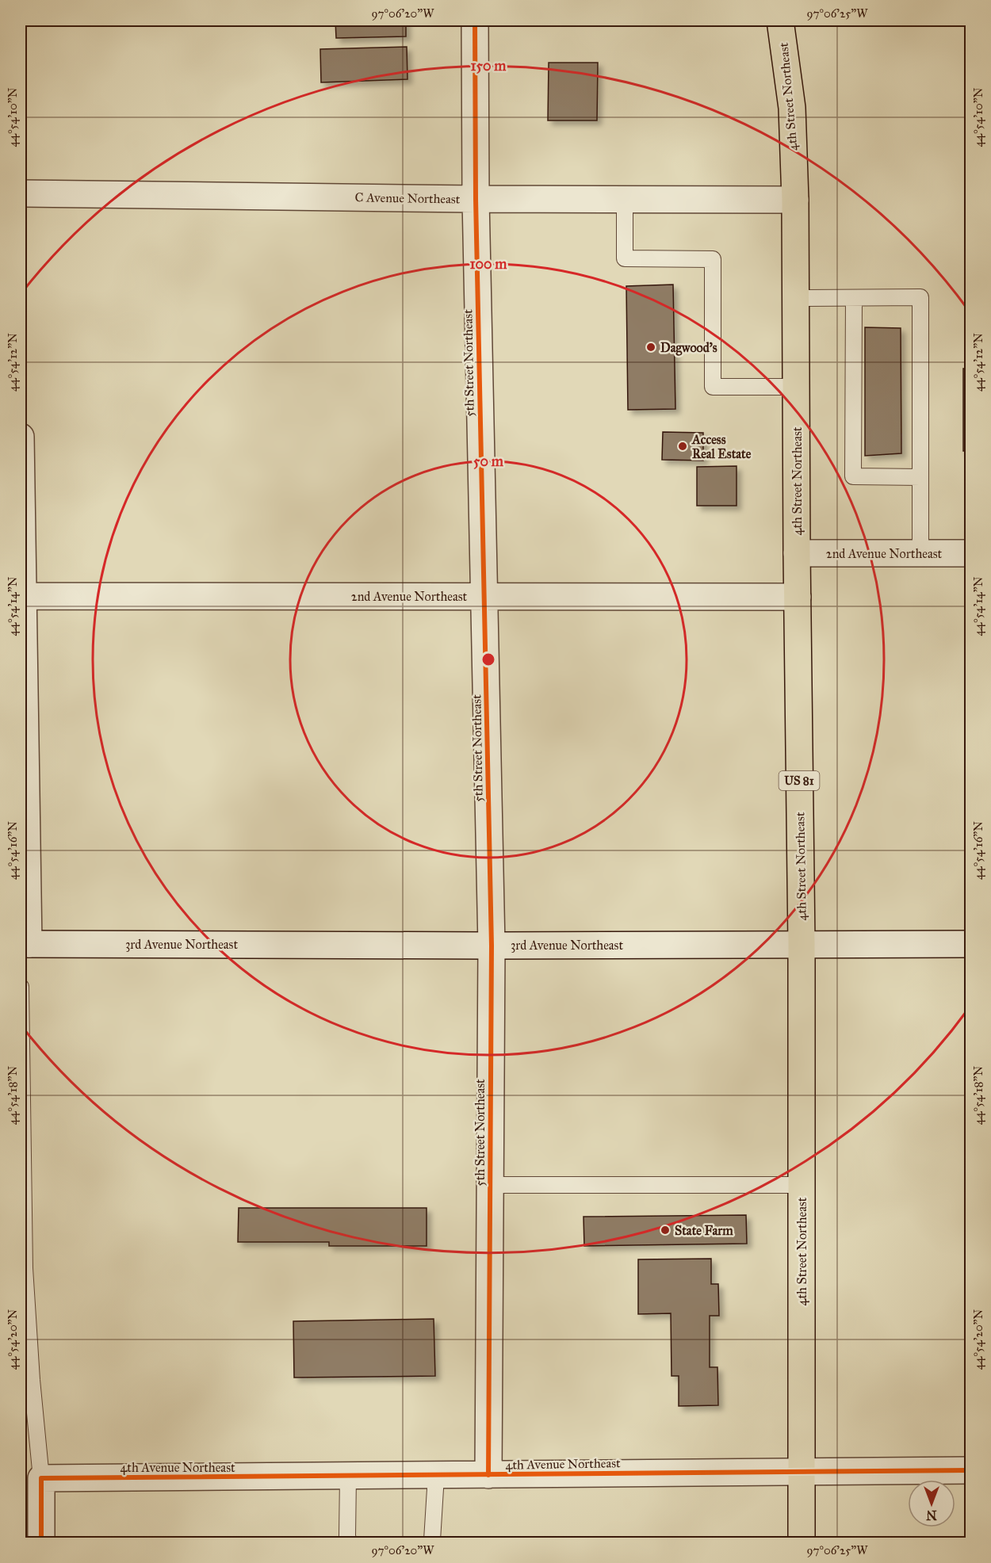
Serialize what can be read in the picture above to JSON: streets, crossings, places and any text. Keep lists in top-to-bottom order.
{
  "streets": {
    "main road": ["4th Street Northeast", "US 81"],
    "street": [
      "C Avenue Northeast",
      "5th Street Northeast",
      "2nd Avenue Northeast",
      "3rd Avenue Northeast",
      "4th Avenue Northeast"
    ]
  },
  "crossings": [
    ["4th Street Northeast", "C Avenue Northeast"],
    ["4th Street Northeast", "2nd Avenue Northeast"],
    ["4th Street Northeast", "3rd Avenue Northeast"],
    ["4th Street Northeast", "4th Avenue Northeast"],
    ["C Avenue Northeast", "5th Street Northeast"],
    ["5th Street Northeast", "2nd Avenue Northeast"],
    ["5th Street Northeast", "3rd Avenue Northeast"],
    ["5th Street Northeast", "4th Avenue Northeast"]
  ],
  "places": ["Dagwood's", "Access Real Estate", "State Farm"],
  "north": "bottom",
  "coordinates": [
    "97°06'20\"W",
    "97°06'25\"W",
    "44°54'10\"N",
    "44°54'12\"N",
    "44°54'14\"N",
    "44°54'16\"N",
    "44°54'18\"N",
    "44°54'20\"N"
  ],
  "rings": ["150 m", "100 m", "50 m"]
}
